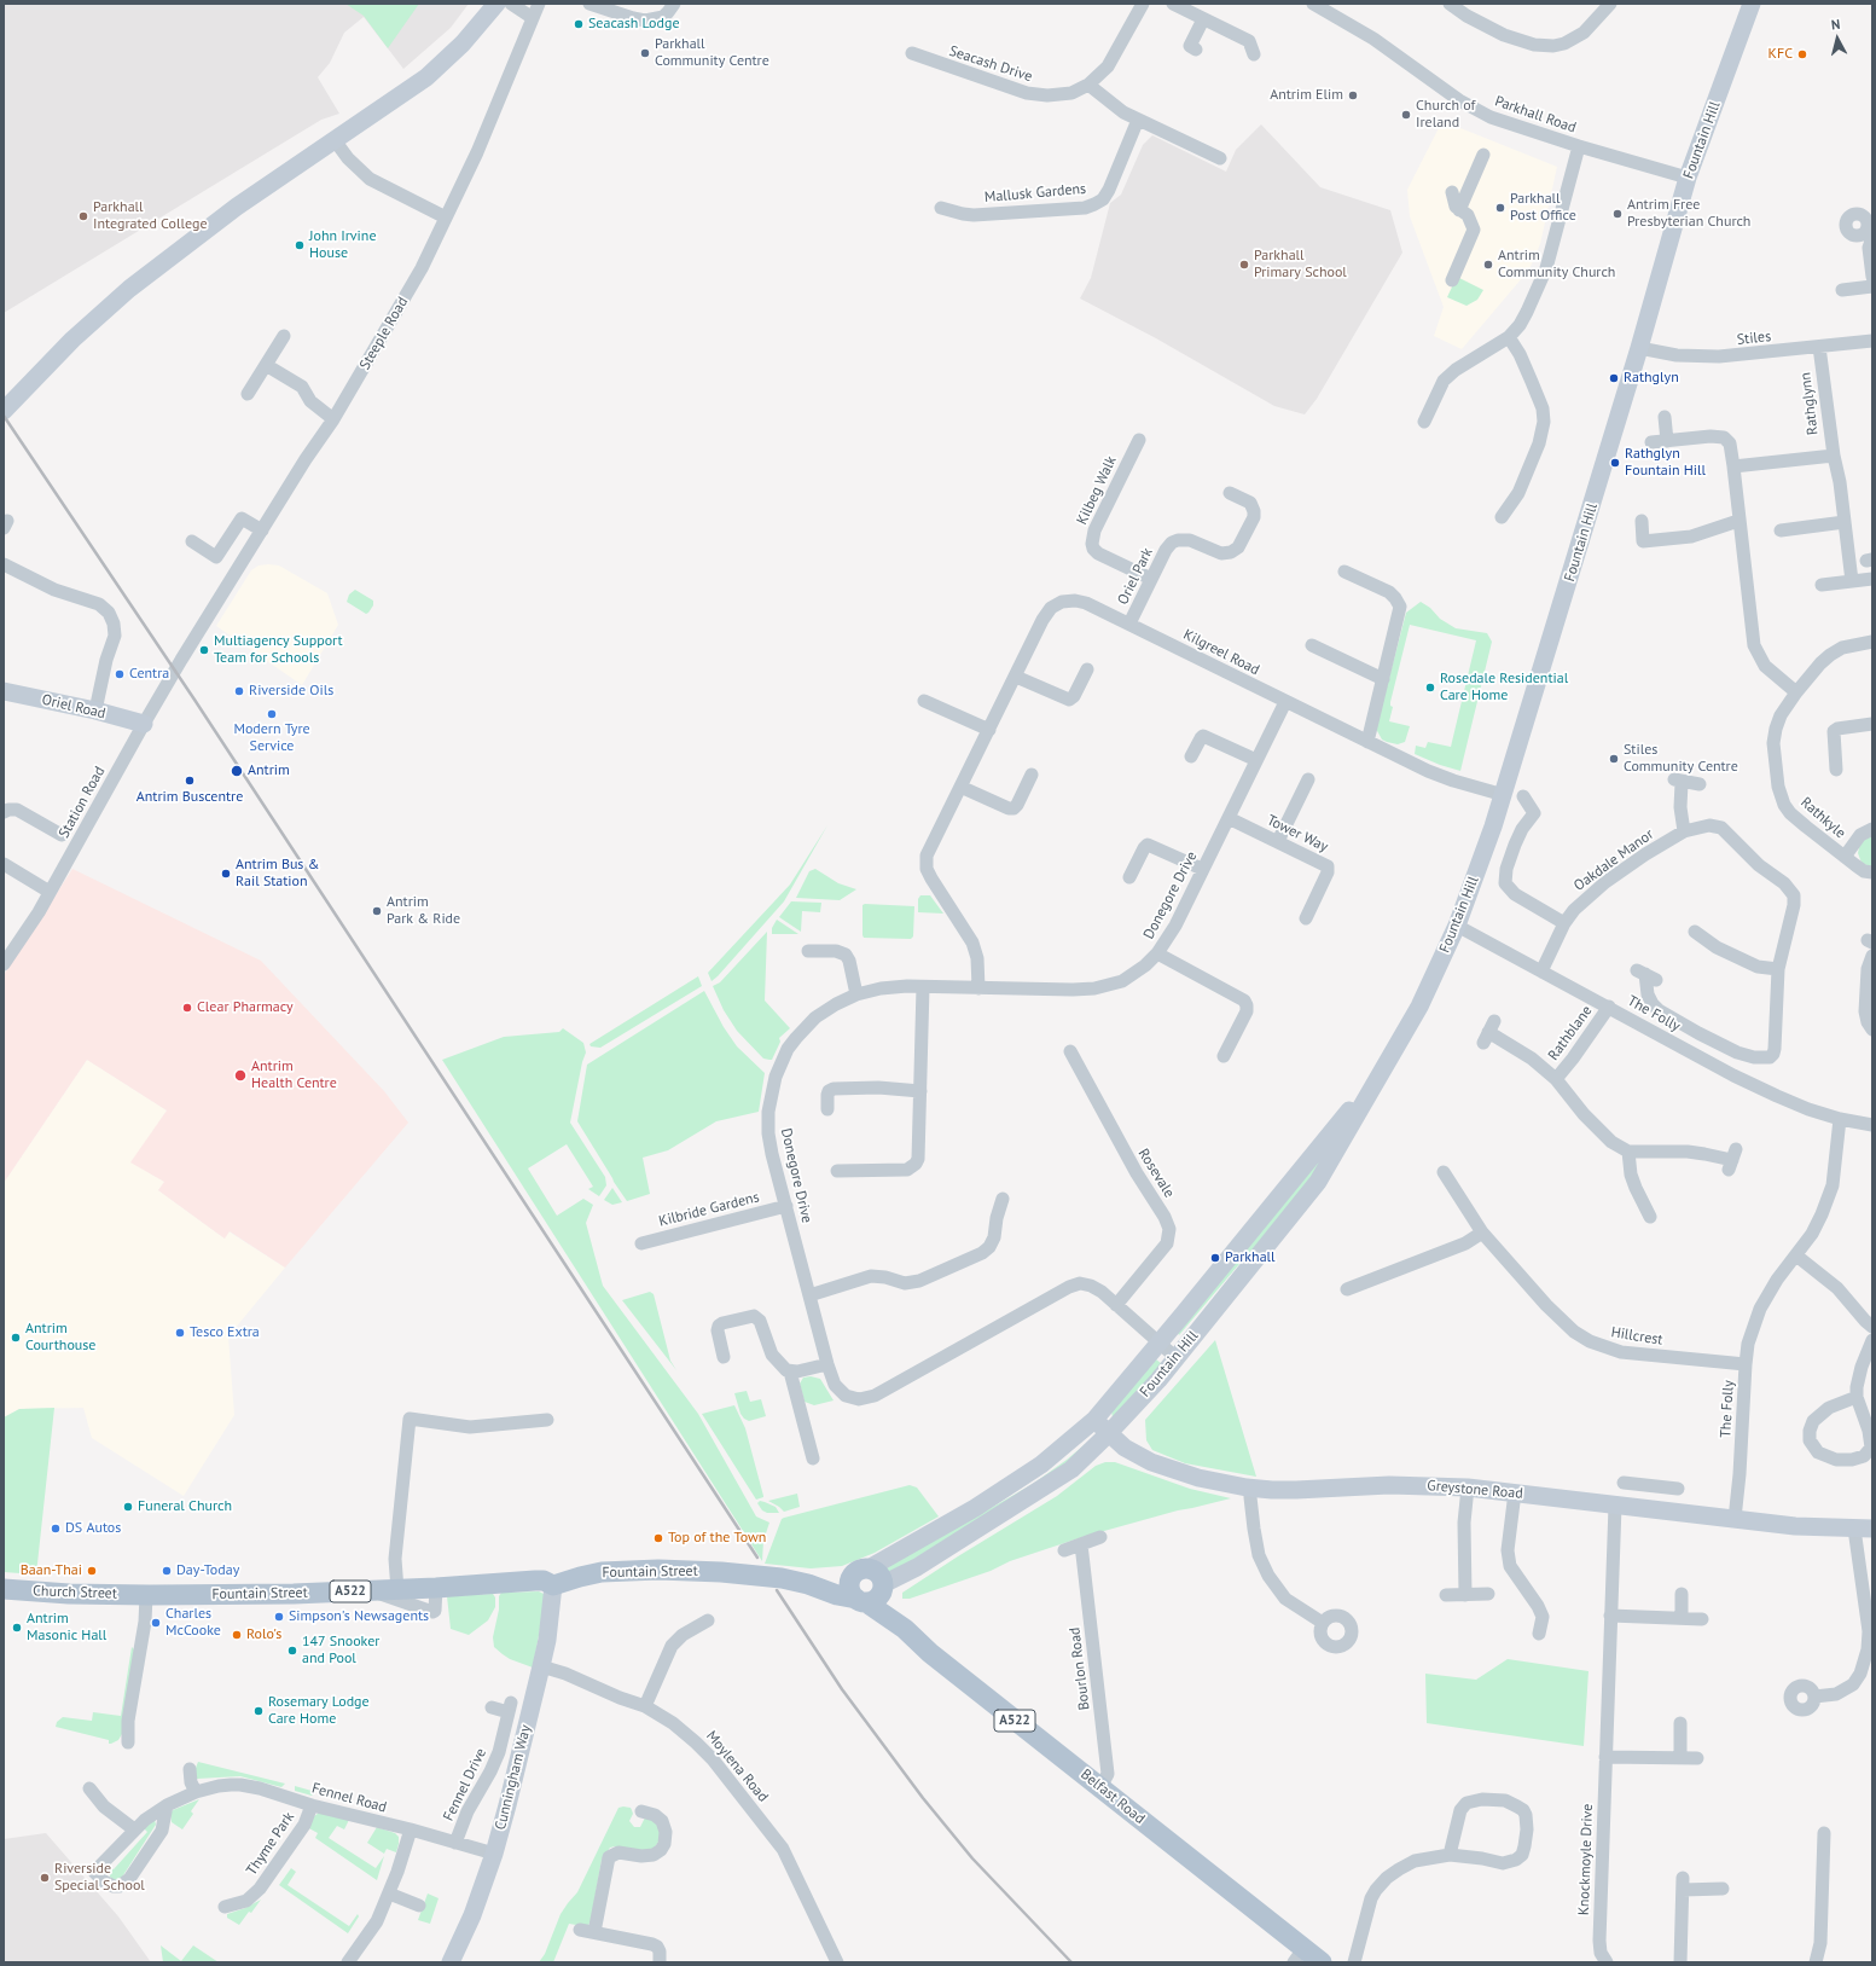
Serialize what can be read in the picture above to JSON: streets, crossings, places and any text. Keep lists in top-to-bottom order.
{
  "streets": {
    "main road": [
      "Fountain Street",
      "A522",
      "Church Street",
      "Belfast Road"
    ],
    "street": [
      "Seacash Drive",
      "Parkhall Road",
      "Fountain Hill",
      "Mallusk Gardens",
      "Steeple Road",
      "Stiles",
      "Rathglynn",
      "Kilbeg Walk",
      "Oriel Park",
      "Kilgreel Road",
      "Oriel Road",
      "Station Road",
      "Rathkyle",
      "Tower Way",
      "Oakdale Manor",
      "Donegore Drive",
      "The Folly",
      "Rathblane",
      "Rosevale",
      "Kilbride Gardens",
      "Hillcrest",
      "Greystone Road",
      "Bourlon Road",
      "Moylena Road",
      "Cunningham Way",
      "Fennel Drive",
      "Fennel Road",
      "Thyme Park",
      "Knockmoyle Drive"
    ]
  },
  "crossings": [
    ["Parkhall Road", "Fountain Hill"],
    ["Fountain Hill", "Stiles"],
    ["Fountain Hill", "Kilgreel Road"],
    ["Fountain Hill", "Donegore Drive"],
    ["Fountain Hill", "The Folly"],
    ["Fountain Hill", "Greystone Road"],
    ["Fountain Hill", "Fountain Street"],
    ["Fountain Hill", "A522"],
    ["Fountain Hill", "Belfast Road"],
    ["Steeple Road", "Station Road"],
    ["Stiles", "Rathglynn"],
    ["Kilbeg Walk", "Oriel Park"],
    ["Oriel Park", "Kilgreel Road"],
    ["Kilgreel Road", "Donegore Drive"],
    ["Oriel Road", "Station Road"],
    ["Tower Way", "Donegore Drive"],
    ["Oakdale Manor", "The Folly"],
    ["Donegore Drive", "Rosevale"],
    ["Donegore Drive", "Kilbride Gardens"],
    ["The Folly", "Rathblane"],
    ["The Folly", "Hillcrest"],
    ["The Folly", "Greystone Road"],
    ["Greystone Road", "Knockmoyle Drive"],
    ["Fountain Street", "A522"],
    ["Fountain Street", "Church Street"],
    ["Fountain Street", "Cunningham Way"],
    ["Fountain Street", "Belfast Road"],
    ["A522", "Belfast Road"],
    ["Bourlon Road", "Belfast Road"],
    ["Moylena Road", "Cunningham Way"],
    ["Cunningham Way", "Fennel Road"],
    ["Fennel Drive", "Fennel Road"],
    ["Fennel Road", "Thyme Park"]
  ],
  "places": [
    "Seacash Lodge",
    "Parkhall Community Centre",
    "KFC",
    "Antrim Elim",
    "Church of Ireland",
    "Parkhall Post Office",
    "Antrim Free Presbyterian Church",
    "Parkhall Integrated College",
    "John Irvine House",
    "Parkhall Primary School",
    "Antrim Community Church",
    "Rathglyn",
    "Rathglyn Fountain Hill",
    "Multiagency Support Team for Schools",
    "Centra",
    "Rosedale Residential Care Home",
    "Riverside Oils",
    "Modern Tyre Service",
    "Stiles Community Centre",
    "Antrim",
    "Antrim Buscentre",
    "Antrim Bus & Rail Station",
    "Antrim Park & Ride",
    "Clear Pharmacy",
    "Antrim Health Centre",
    "Parkhall",
    "Tesco Extra",
    "Antrim Courthouse",
    "Funeral Church",
    "DS Autos",
    "Top of the Town",
    "Baan-Thai",
    "Day-Today",
    "Simpson's Newsagents",
    "Charles McCooke",
    "Antrim Masonic Hall",
    "Rolo's",
    "147 Snooker and Pool",
    "Rosemary Lodge Care Home",
    "Riverside Special School"
  ],
  "north": "top"
}
